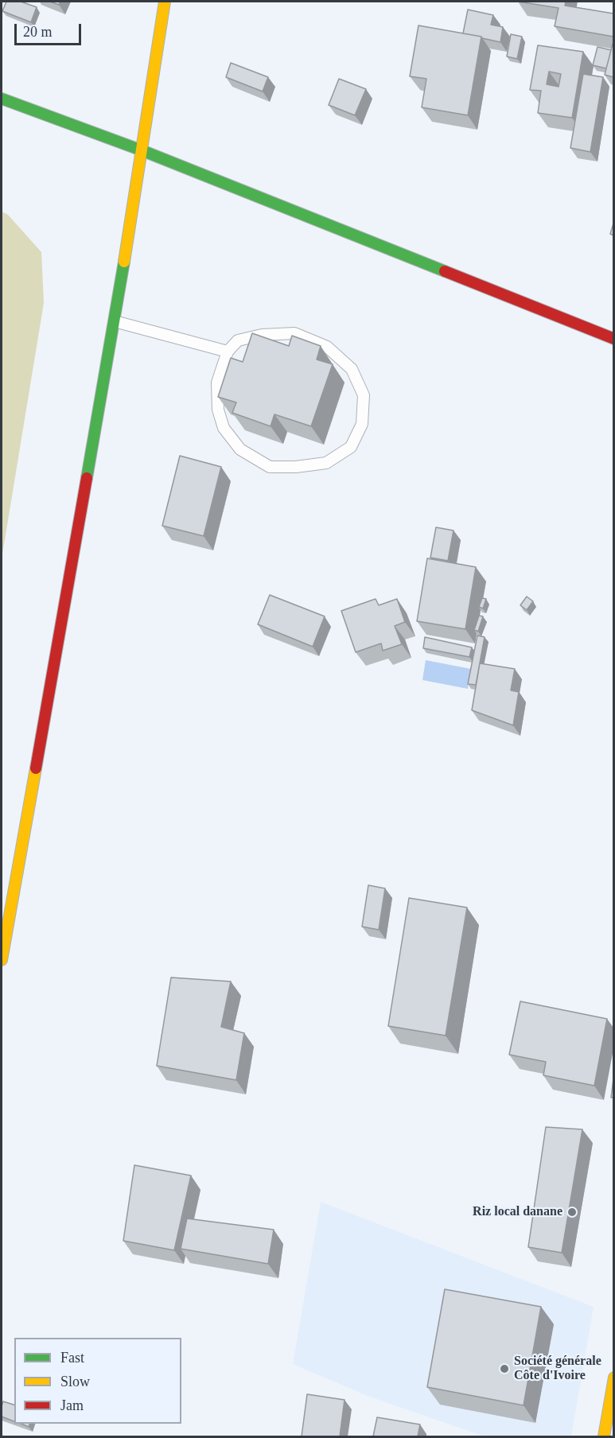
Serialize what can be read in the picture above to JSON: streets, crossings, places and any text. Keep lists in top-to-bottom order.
{
  "places": ["Riz local danane", "Société générale Côte d'Ivoire"],
  "legend": ["Fast", "Slow", "Jam"],
  "scale_bar": "20 m"
}
